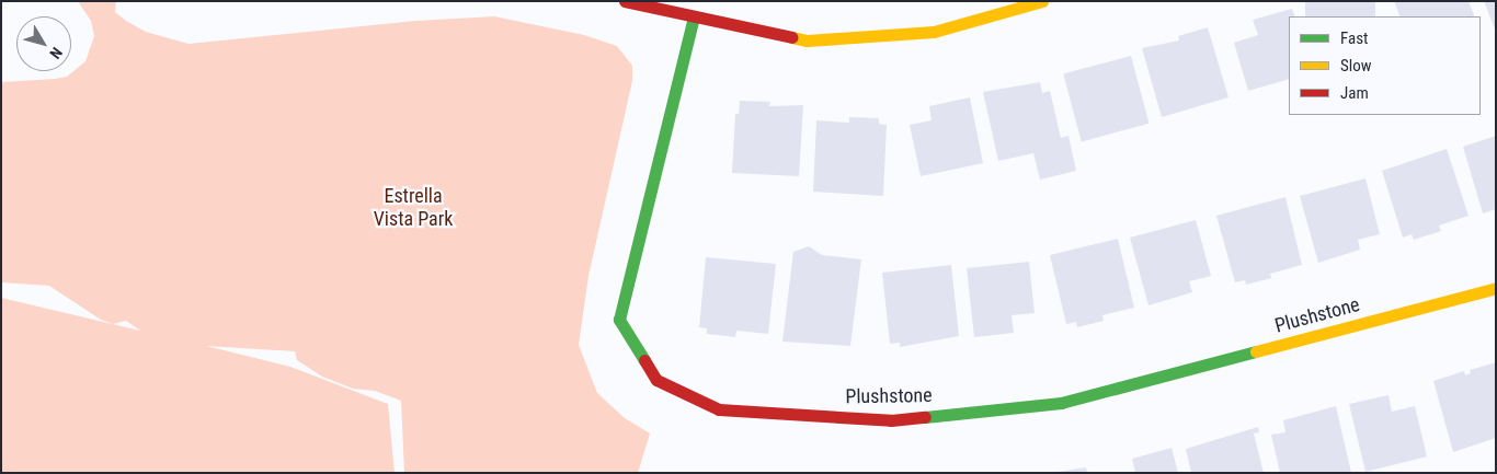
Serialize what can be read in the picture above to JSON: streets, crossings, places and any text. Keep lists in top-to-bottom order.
{
  "streets": {
    "street": ["Plushstone"]
  },
  "parks": ["Estrella Vista Park"],
  "legend": ["Fast", "Slow", "Jam"],
  "north": "bottom right"
}
